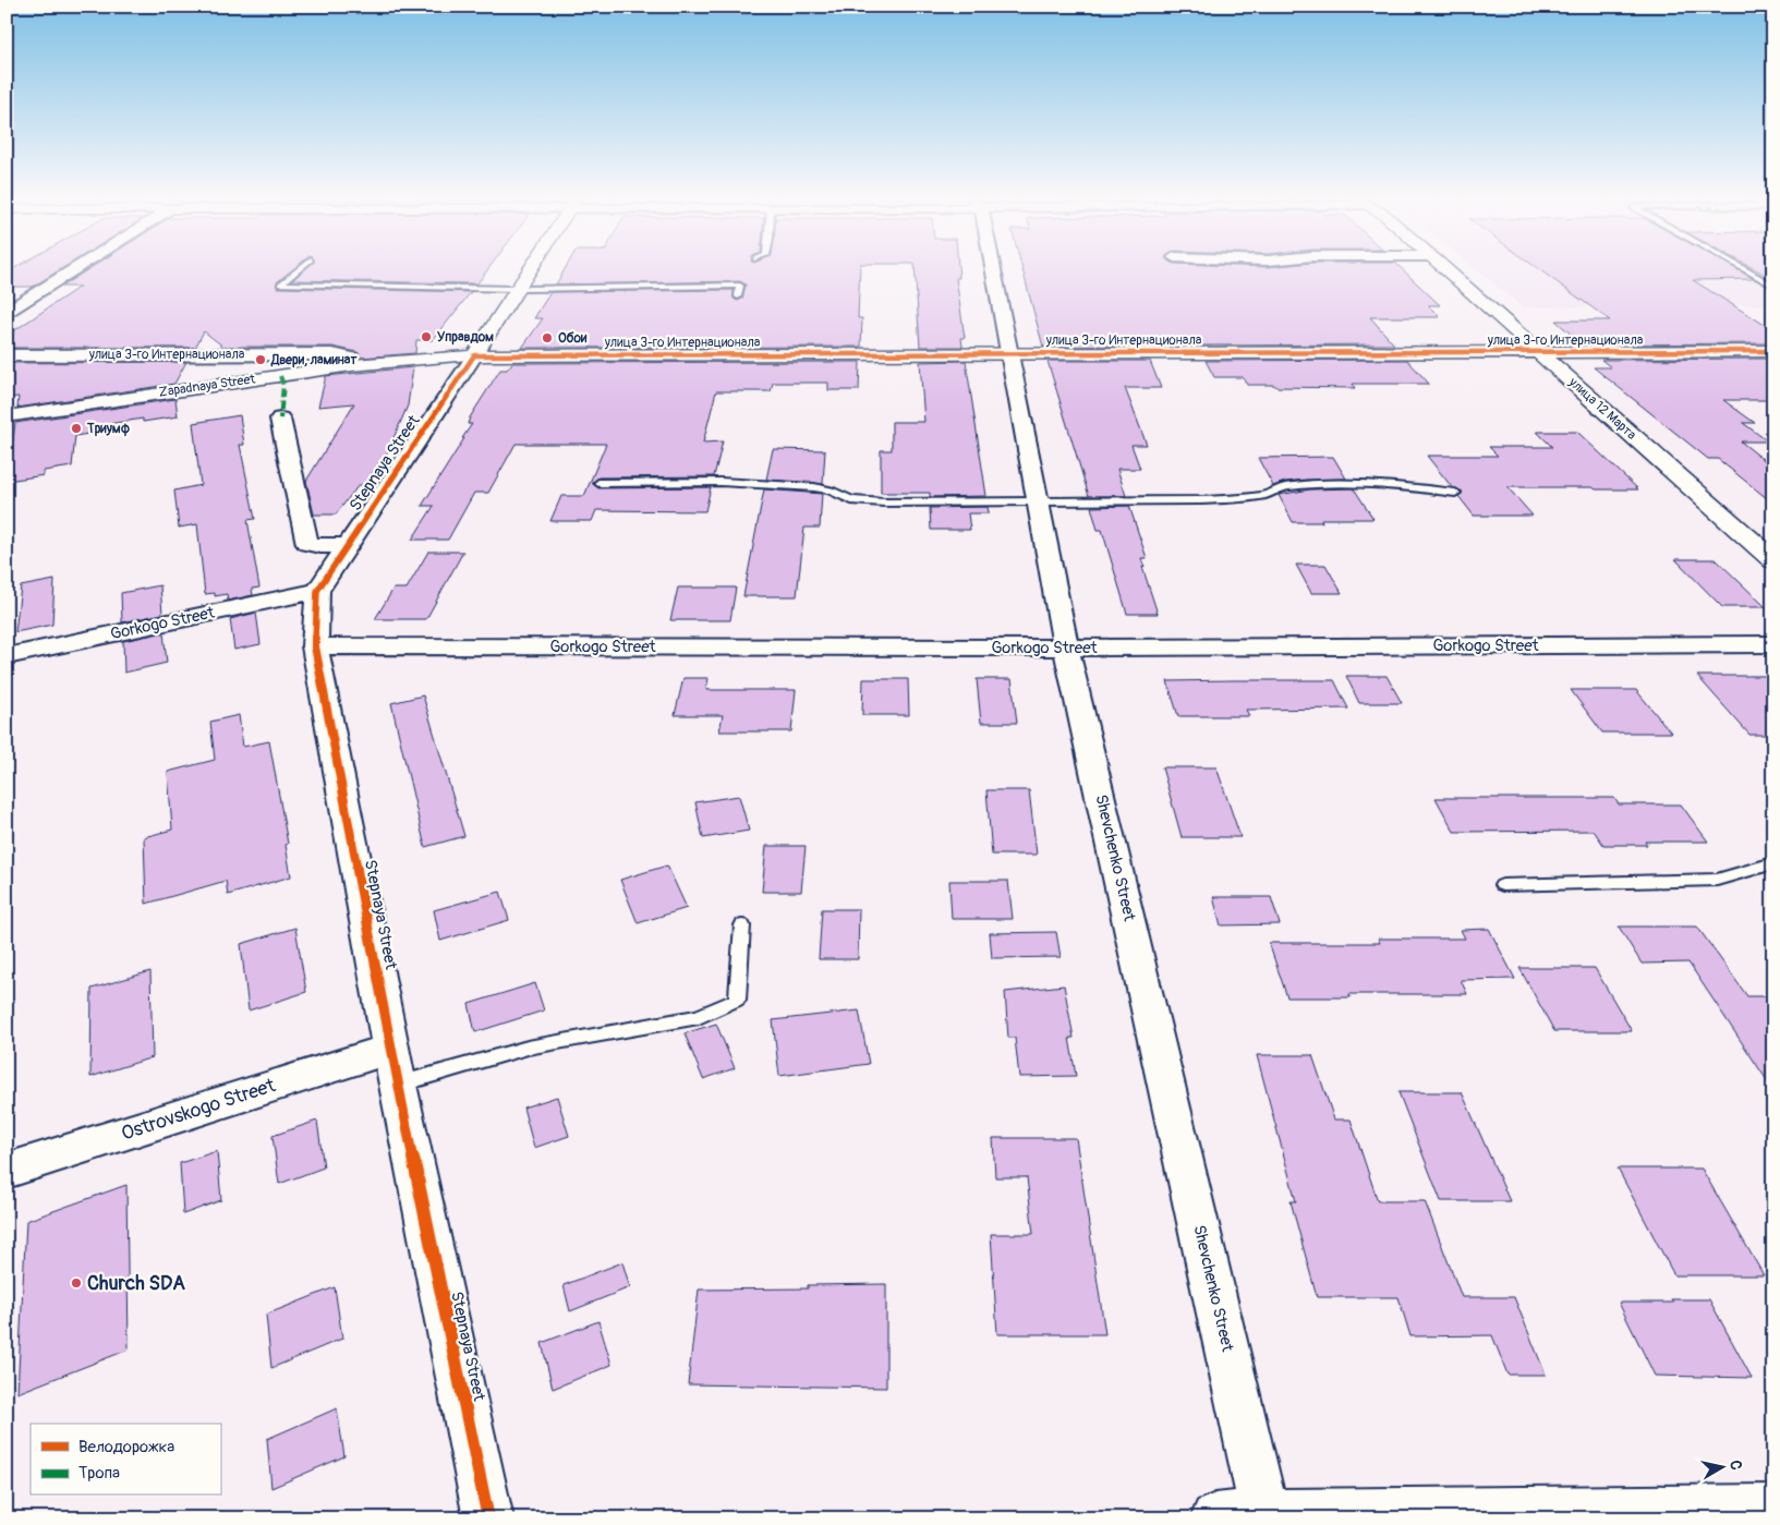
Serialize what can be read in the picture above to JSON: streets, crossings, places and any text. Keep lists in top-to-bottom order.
{
  "streets": {
    "street": [
      "улица 3-го Интернационала",
      "Zapadnaya Street",
      "улица 12 Марта",
      "Stepnaya Street",
      "Gorkogo Street",
      "Shevchenko Street",
      "Ostrovskogo Street"
    ]
  },
  "crossings": [
    ["улица 3-го Интернационала", "Zapadnaya Street"],
    ["улица 3-го Интернационала", "улица 12 Марта"],
    ["улица 3-го Интернационала", "Stepnaya Street"],
    ["улица 3-го Интернационала", "Shevchenko Street"],
    ["Zapadnaya Street", "Stepnaya Street"],
    ["Stepnaya Street", "Gorkogo Street"],
    ["Stepnaya Street", "Ostrovskogo Street"],
    ["Gorkogo Street", "Shevchenko Street"]
  ],
  "places": [
    "Управдом",
    "Обои",
    "Двери, ламинат",
    "Триумф",
    "Church SDA"
  ],
  "legend": ["Велодорожка", "Тропа"],
  "north": "right"
}
